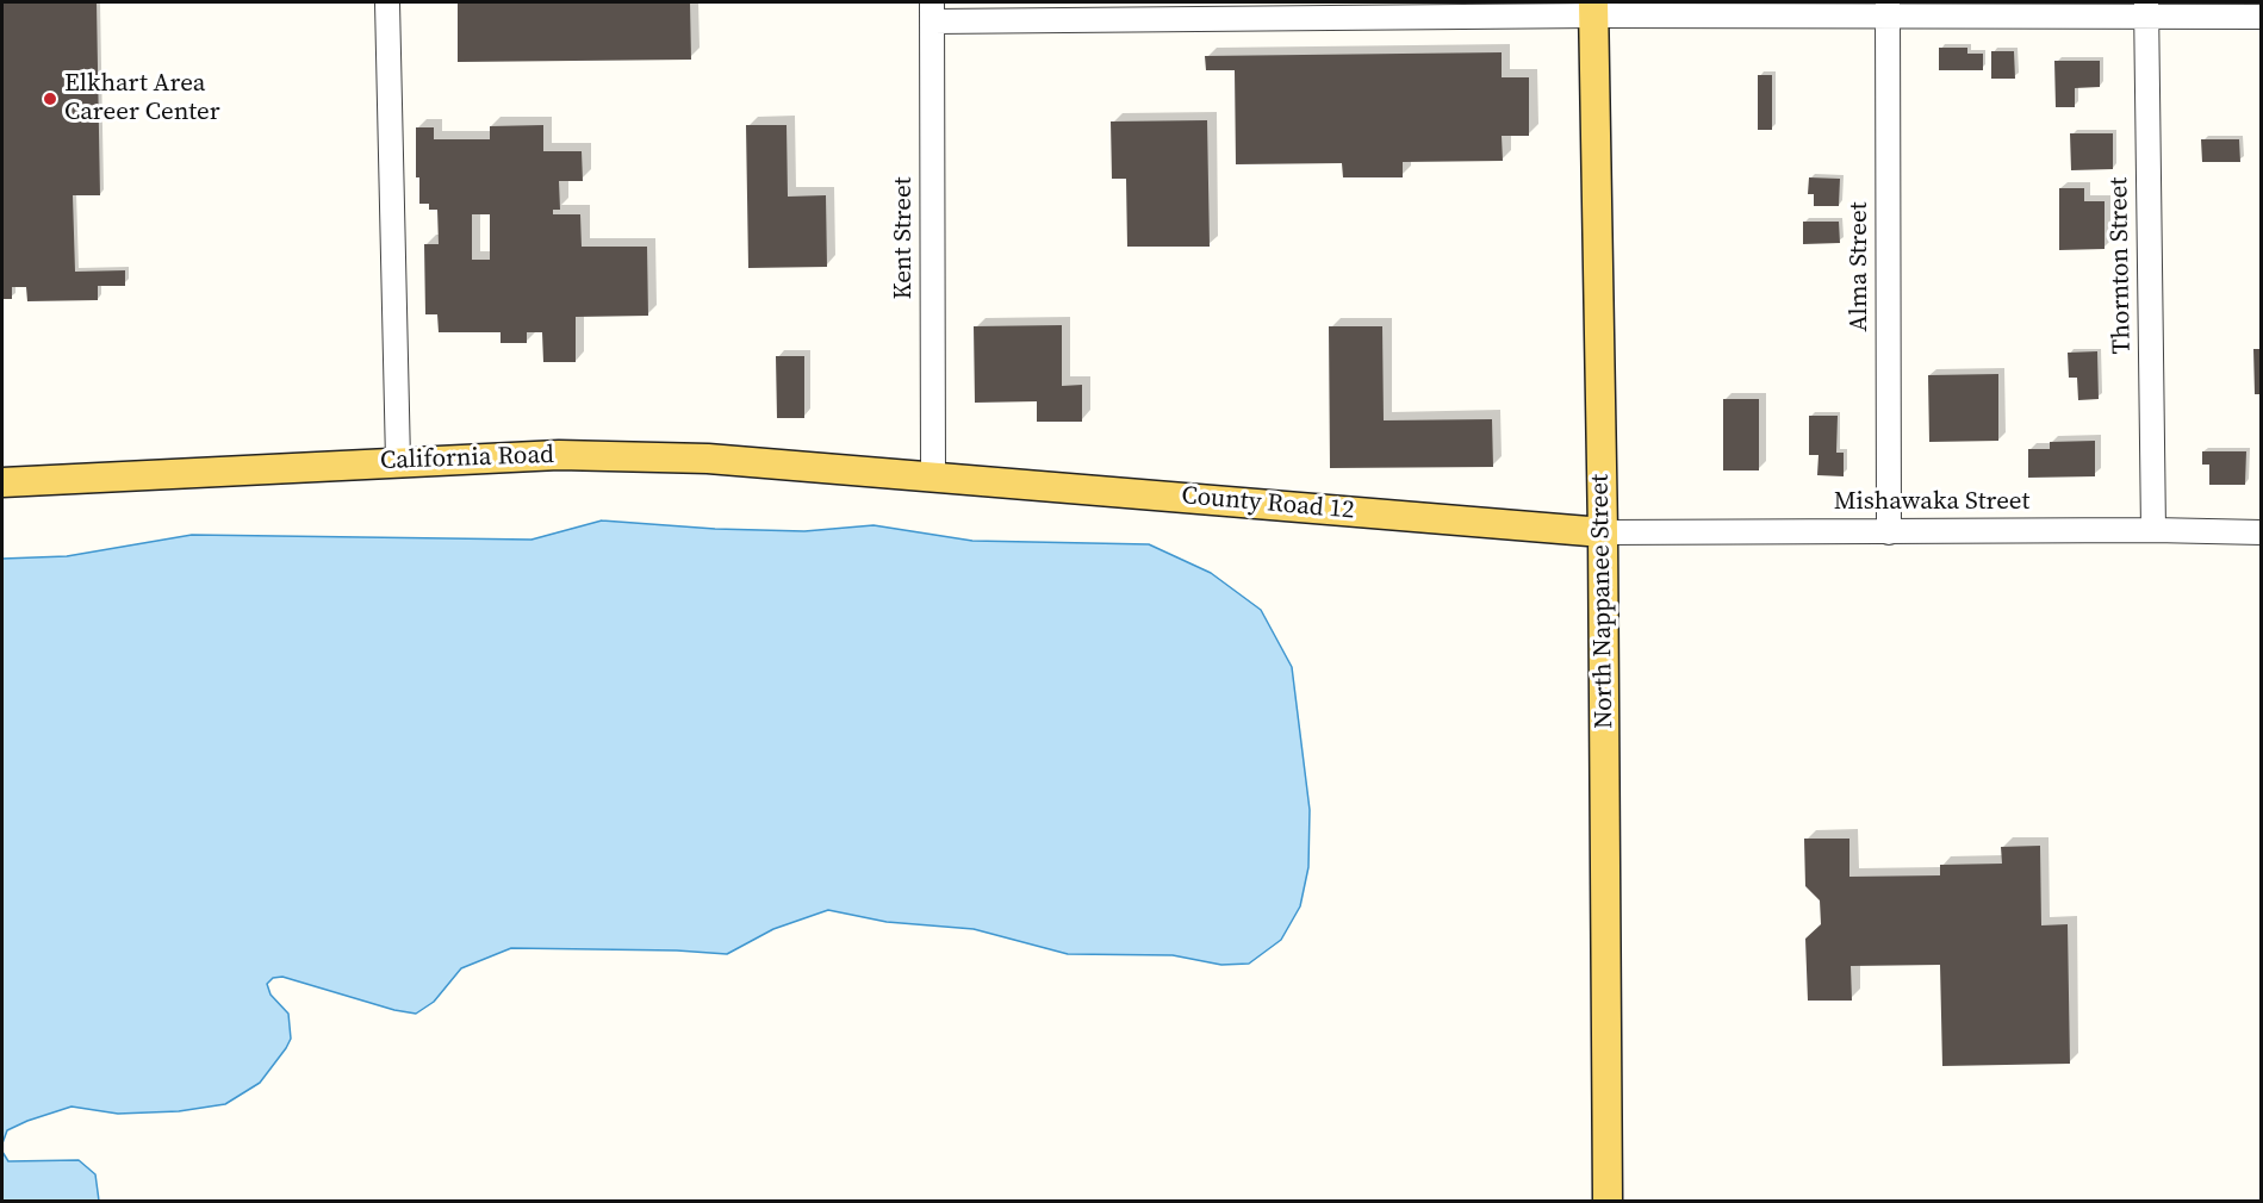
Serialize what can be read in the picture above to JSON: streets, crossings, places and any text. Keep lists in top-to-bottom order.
{
  "streets": {
    "main road": ["California Road", "County Road 12", "North Nappanee Street"],
    "street": [
      "Kent Street",
      "Thornton Street",
      "Alma Street",
      "Mishawaka Street"
    ]
  },
  "crossings": [
    ["Kent Street", "California Road"],
    ["Kent Street", "County Road 12"],
    ["Thornton Street", "Mishawaka Street"],
    ["Alma Street", "Mishawaka Street"],
    ["California Road", "County Road 12"],
    ["Mishawaka Street", "County Road 12"],
    ["Mishawaka Street", "North Nappanee Street"],
    ["County Road 12", "North Nappanee Street"]
  ],
  "places": ["Elkhart Area Career Center"]
}
